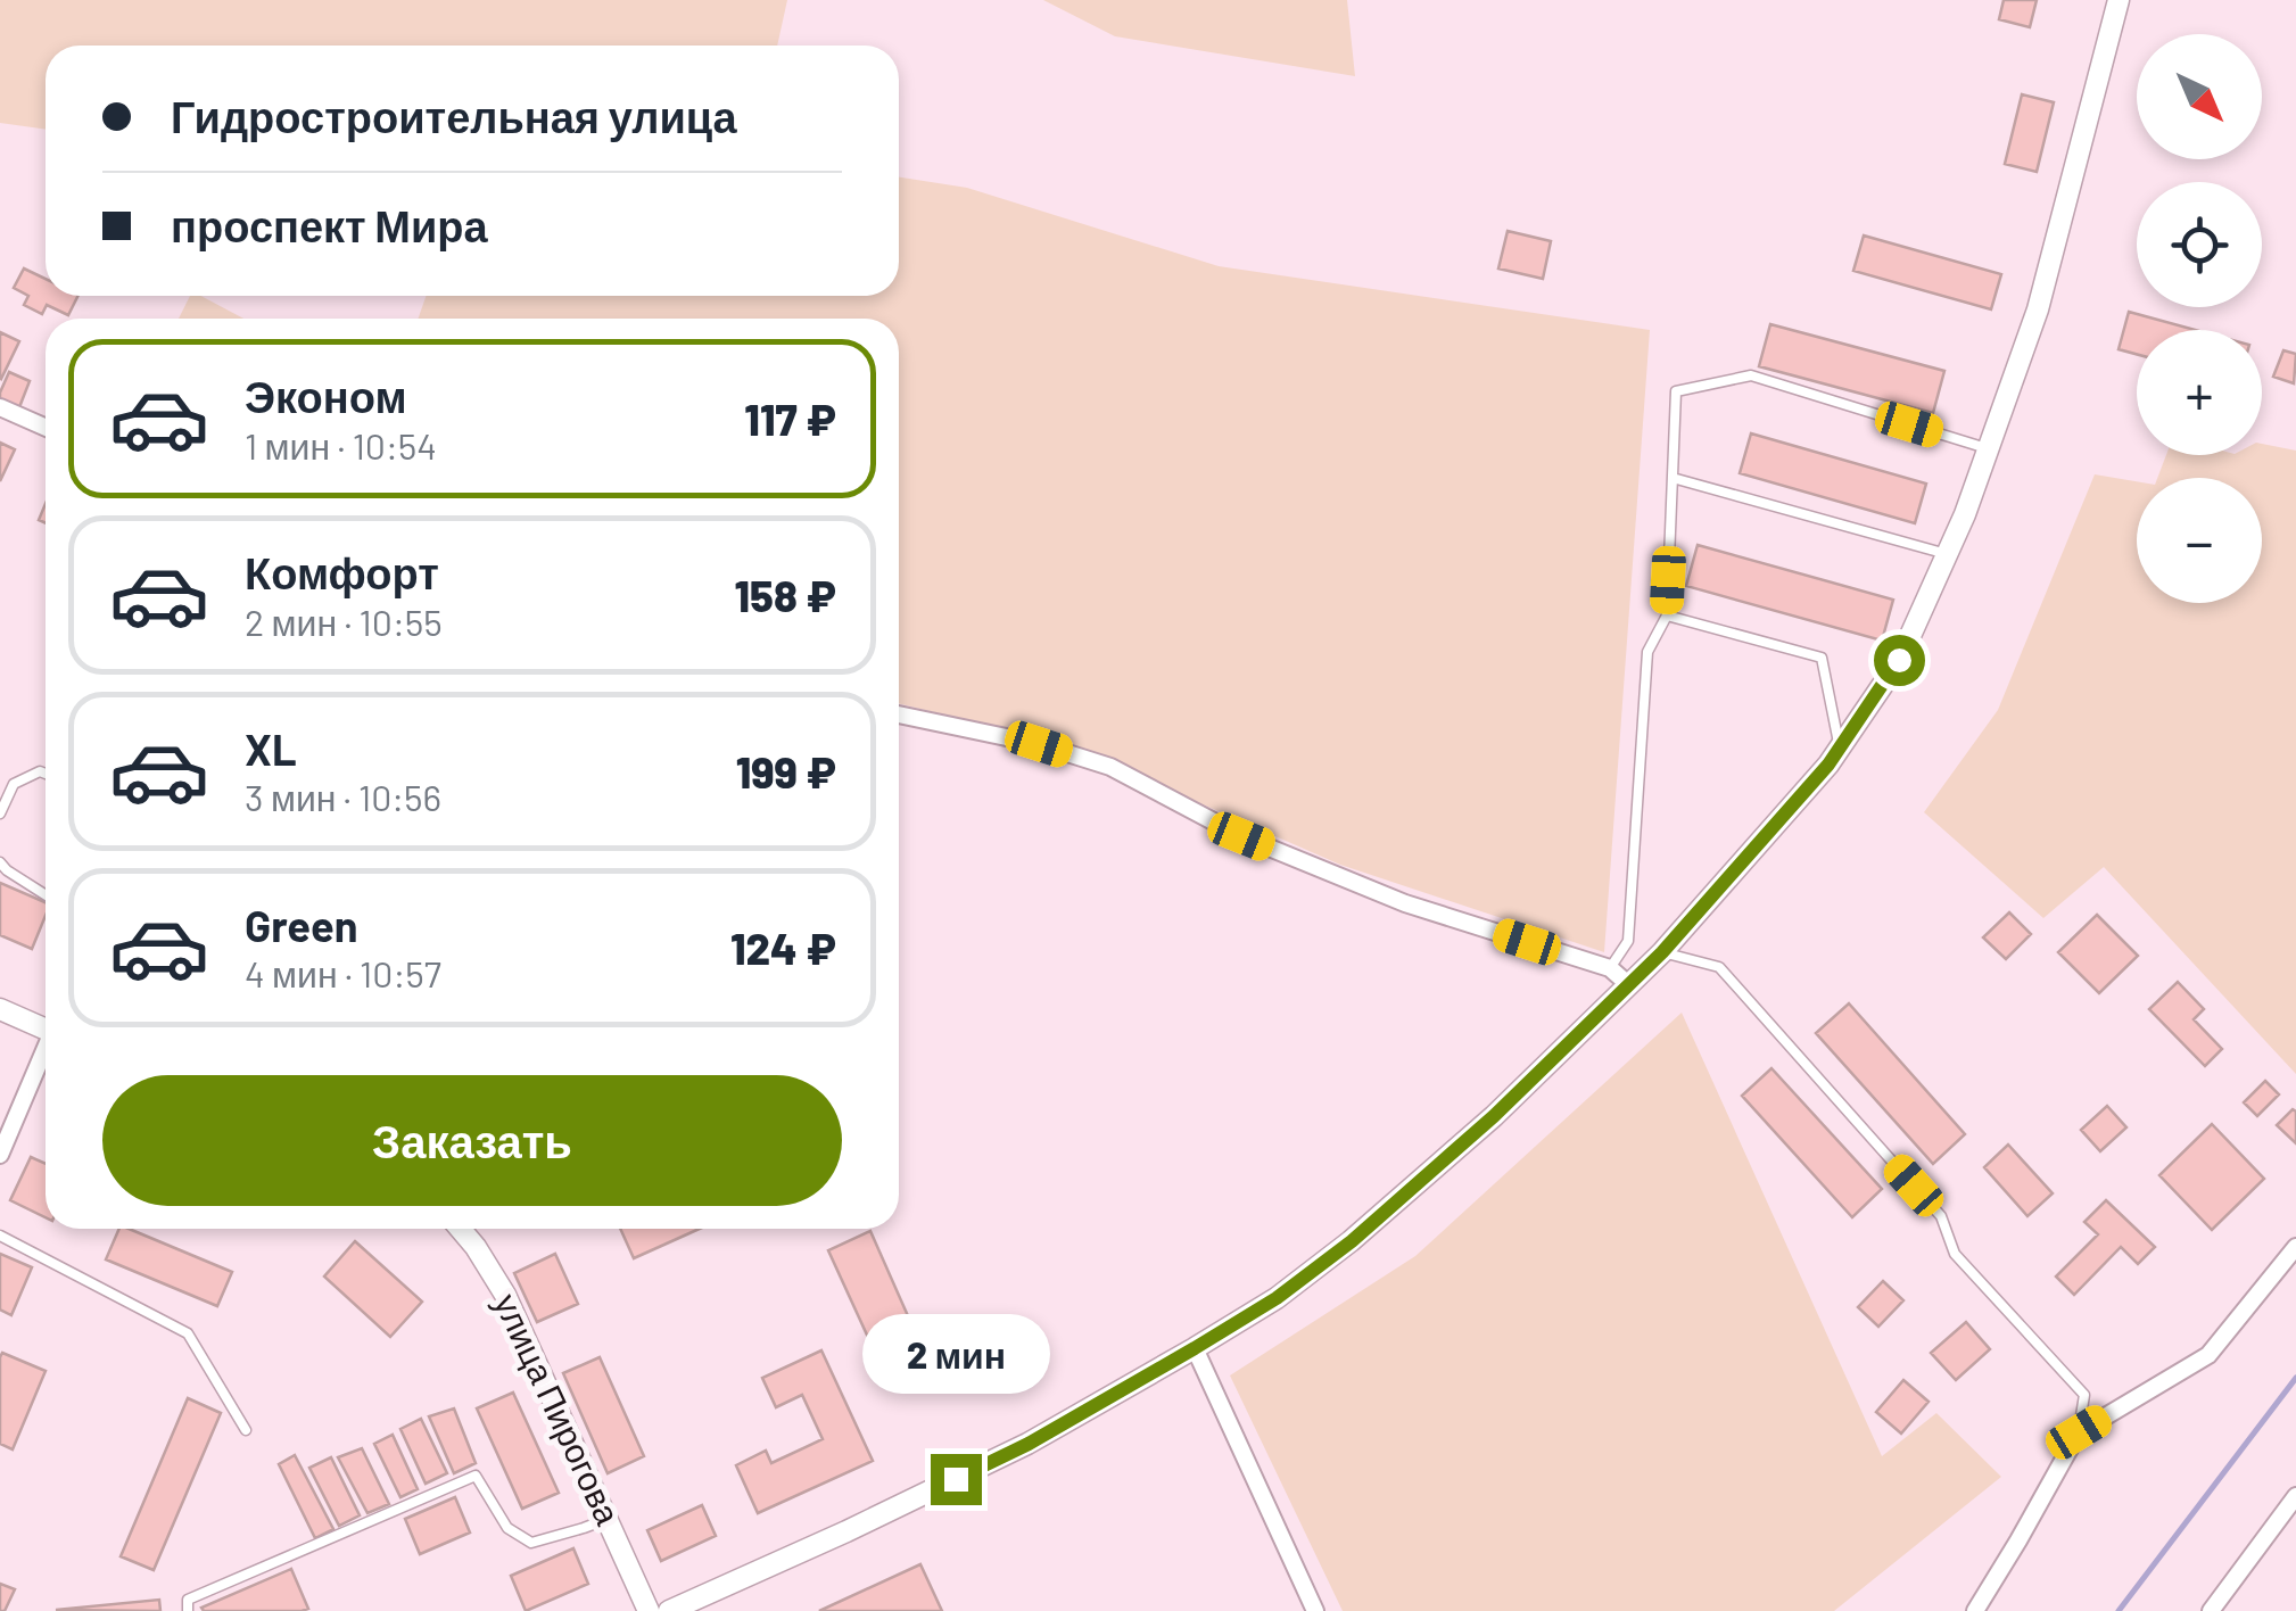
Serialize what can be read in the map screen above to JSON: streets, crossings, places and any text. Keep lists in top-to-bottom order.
{
  "streets": {
    "street": ["улица Пирогова"]
  },
  "north": "bottom right",
  "page": {
    "map_buttons": ["+", "−"],
    "banner": ["Гидростроительная улица", "проспект Мира"],
    "list": [
      {
        "name": "Эконом",
        "note": "1 мин · 10:54",
        "value": "117 ₽"
      },
      {
        "name": "Комфорт",
        "note": "2 мин · 10:55",
        "value": "158 ₽"
      },
      {
        "name": "XL",
        "note": "3 мин · 10:56",
        "value": "199 ₽"
      },
      {
        "name": "Green",
        "note": "4 мин · 10:57",
        "value": "124 ₽"
      }
    ],
    "buttons": "Заказать",
    "bubble": "2 мин"
  }
}
